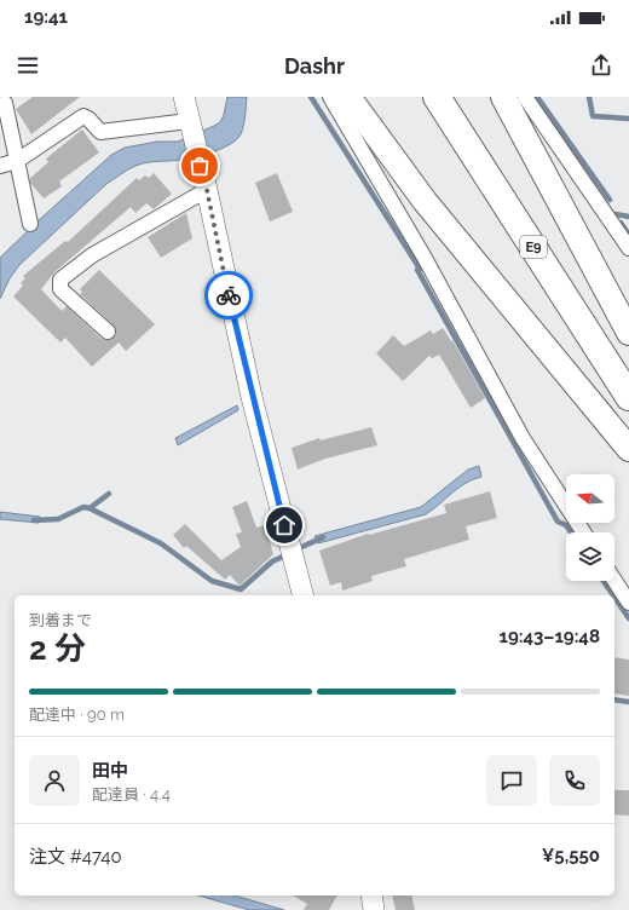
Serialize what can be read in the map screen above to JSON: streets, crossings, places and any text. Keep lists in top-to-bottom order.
{
  "streets": {
    "highway": ["E9"]
  },
  "north": "left",
  "page": {
    "status": "19:41",
    "header": "Dashr",
    "heading": ["2 分", "到着まで", "19:43–19:48"],
    "panel": [
      "田中",
      "配達員 · 4.4",
      "注文 #4740",
      "¥5,550"
    ],
    "bar": "配達中 · 90 m"
  }
}
